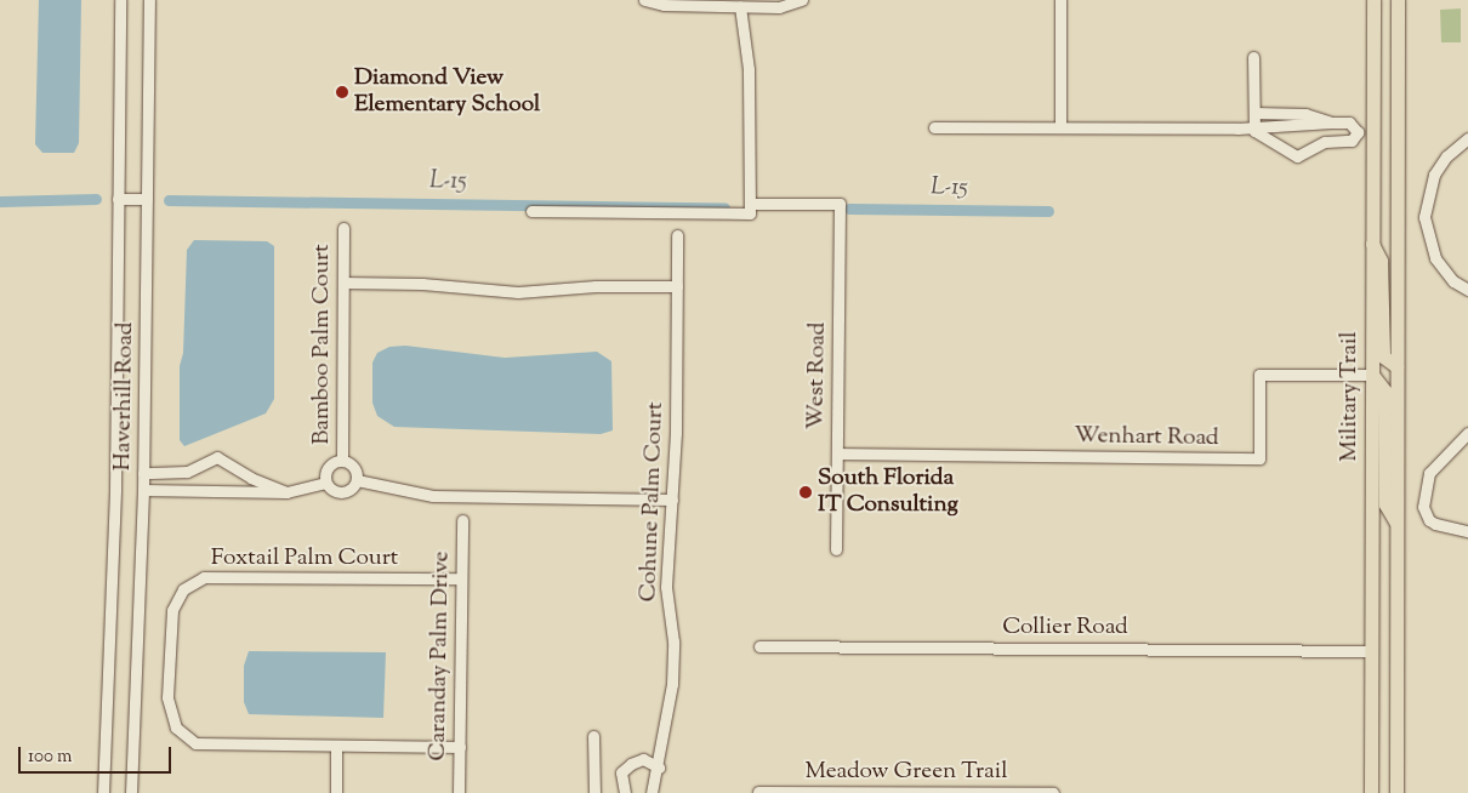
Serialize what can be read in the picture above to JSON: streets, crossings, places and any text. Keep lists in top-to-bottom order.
{
  "streets": {
    "main road": ["Military Trail"],
    "street": [
      "Bamboo Palm Court",
      "West Road",
      "Haverhill Road",
      "Wenhart Road",
      "Cohune Palm Court",
      "Foxtail Palm Court",
      "Collier Road",
      "Caranday Palm Drive",
      "Meadow Green Trail"
    ]
  },
  "crossings": [
    ["West Road", "Wenhart Road"],
    ["Military Trail", "Wenhart Road"],
    ["Military Trail", "Collier Road"],
    ["Foxtail Palm Court", "Caranday Palm Drive"]
  ],
  "water": ["L-15"],
  "places": ["Diamond View Elementary School", "South Florida IT Consulting"],
  "scale_bar": "100 m"
}
